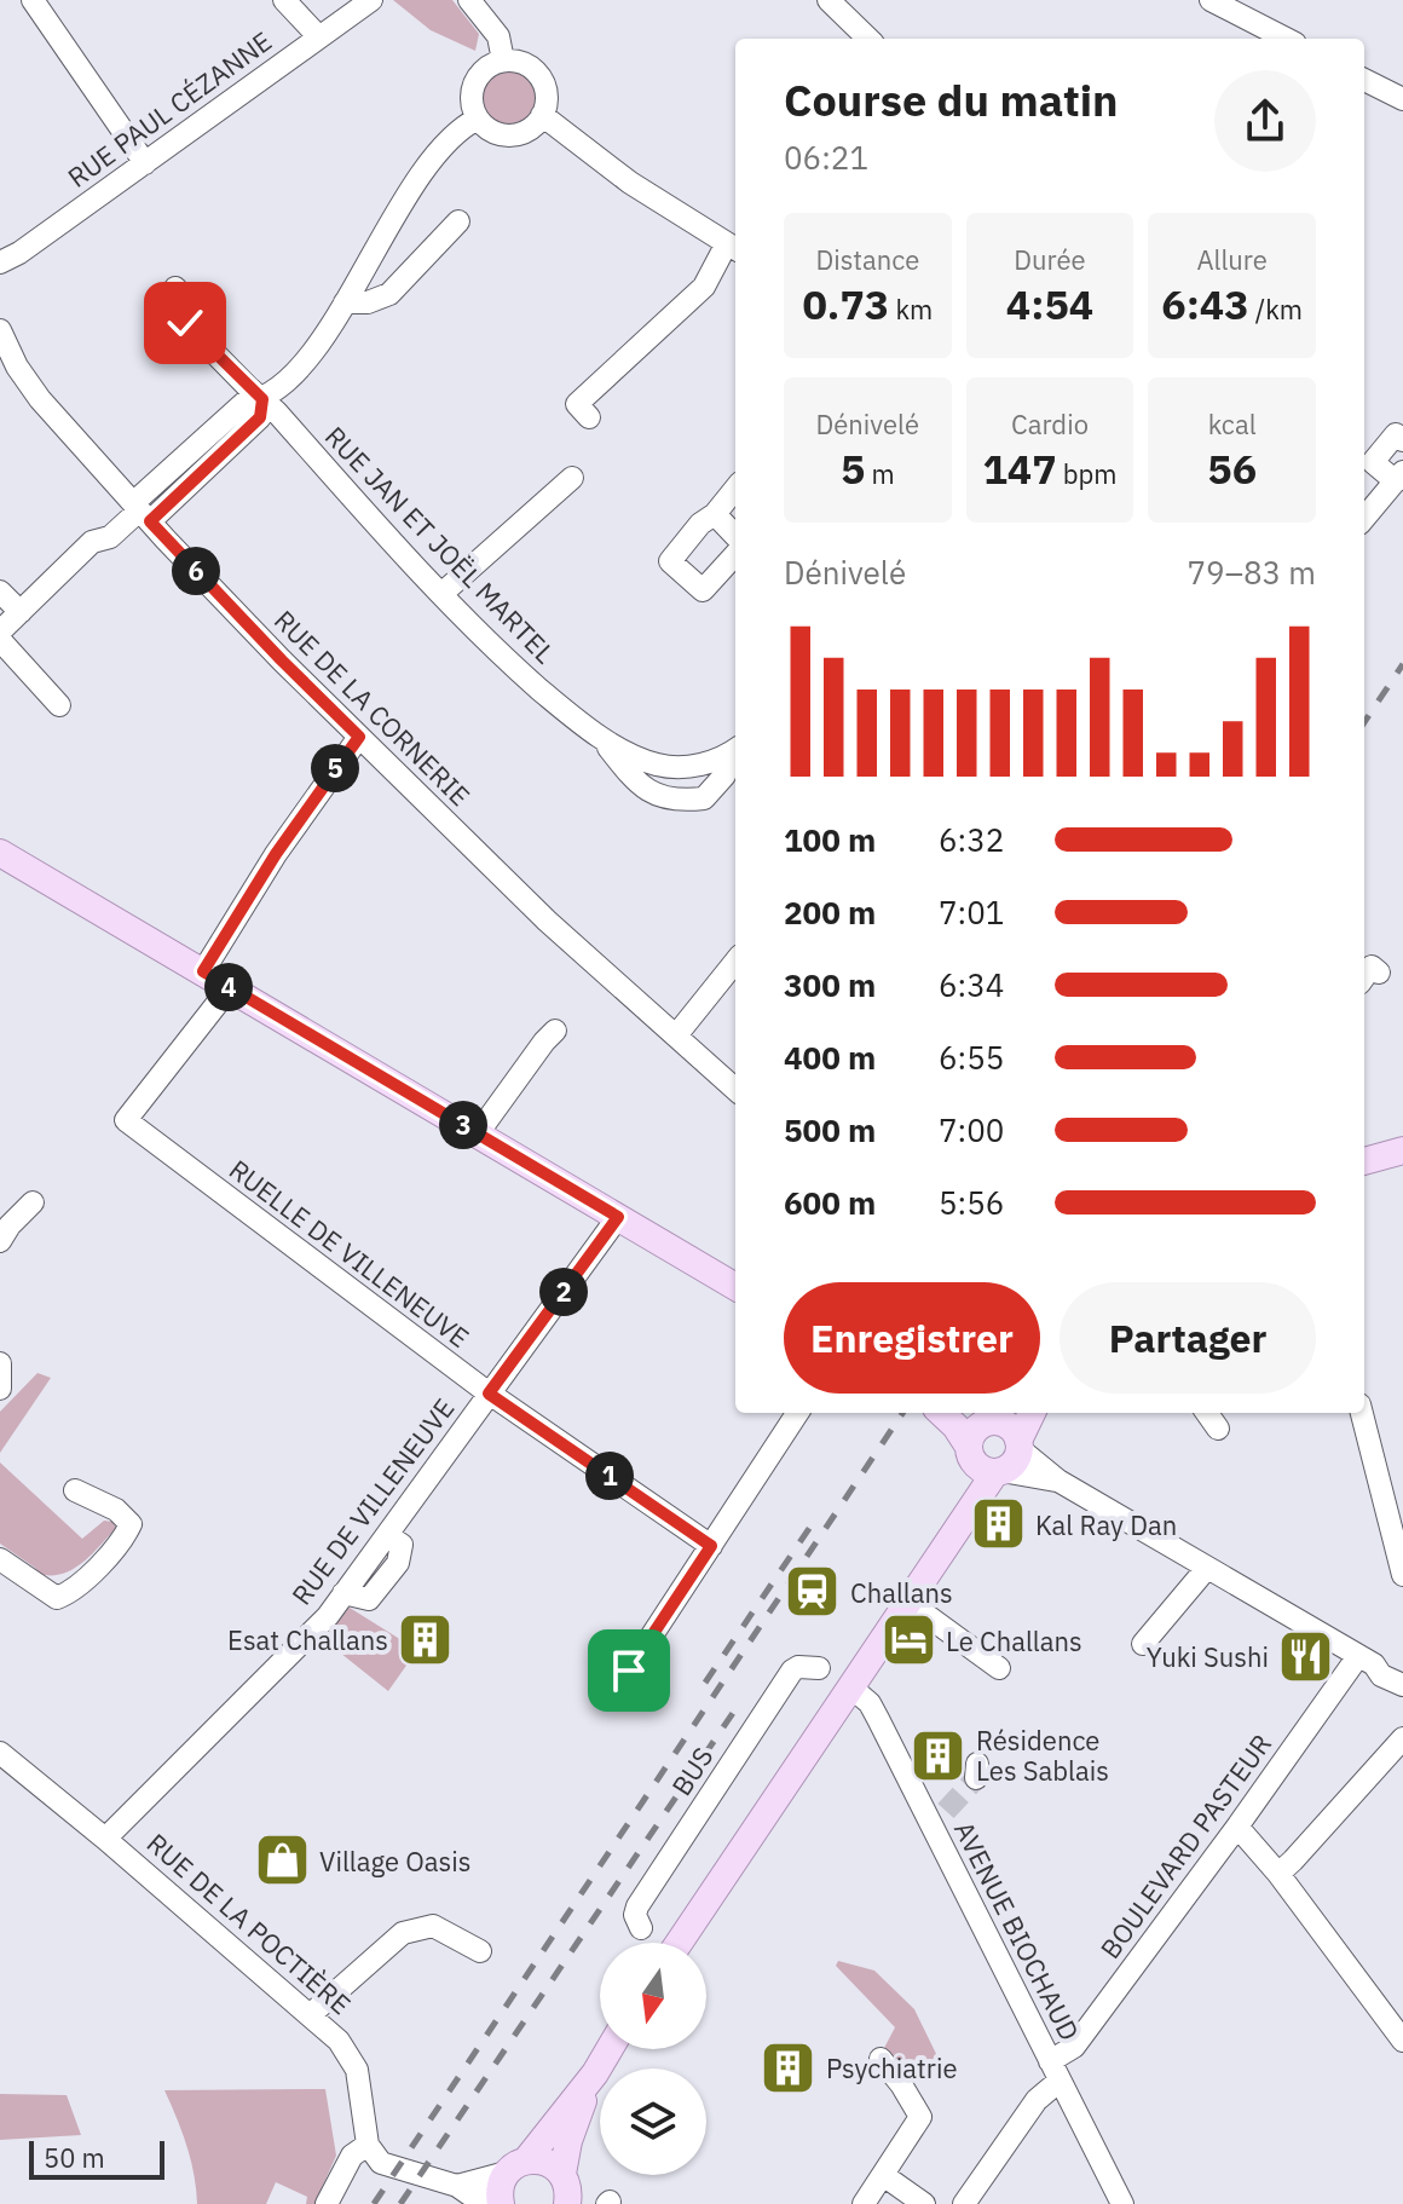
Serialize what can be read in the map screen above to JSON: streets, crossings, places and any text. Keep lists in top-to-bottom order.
{
  "streets": {
    "street": [
      "RUE PAUL CÉZANNE",
      "RUE JAN ET JOËL MARTEL",
      "RUE DE LA CORNERIE",
      "RUELLE DE VILLENEUVE",
      "RUE DE VILLENEUVE",
      "BUS",
      "BOULEVARD PASTEUR",
      "RUE DE LA POCTIÈRE",
      "AVENUE BIOCHAUD"
    ]
  },
  "crossings": [
    ["RUELLE DE VILLENEUVE", "RUE DE VILLENEUVE"],
    ["RUE DE VILLENEUVE", "RUE DE LA POCTIÈRE"],
    ["BOULEVARD PASTEUR", "AVENUE BIOCHAUD"]
  ],
  "places": {
    "building": [
      "Kal Ray Dan",
      "Esat Challans",
      "Résidence Les Sablais",
      "Psychiatrie"
    ],
    "station": ["Challans"],
    "hotel": ["Le Challans"],
    "restaurant": ["Yuki Sushi"],
    "shop": ["Village Oasis"]
  },
  "scale_bar": "50 m",
  "north": "bottom",
  "page": {
    "heading": ["Course du matin", "06:21"],
    "stats": [
      ["Distance", "0.73 km"],
      ["Durée", "4:54"],
      ["Allure", "6:43 /km"],
      ["Dénivelé", "5 m"],
      ["Cardio", "147 bpm"],
      ["kcal", "56"]
    ],
    "chart": ["Dénivelé", "79–83 m"],
    "pins": [
      "6",
      "5",
      "4",
      "3",
      "2",
      "1"
    ],
    "list": [
      {
        "name": "100 m",
        "note": "6:32"
      },
      {
        "name": "200 m",
        "note": "7:01"
      },
      {
        "name": "300 m",
        "note": "6:34"
      },
      {
        "name": "400 m",
        "note": "6:55"
      },
      {
        "name": "500 m",
        "note": "7:00"
      },
      {
        "name": "600 m",
        "note": "5:56"
      }
    ],
    "buttons": ["Enregistrer", "Partager"],
    "scale": "50 m"
  }
}
